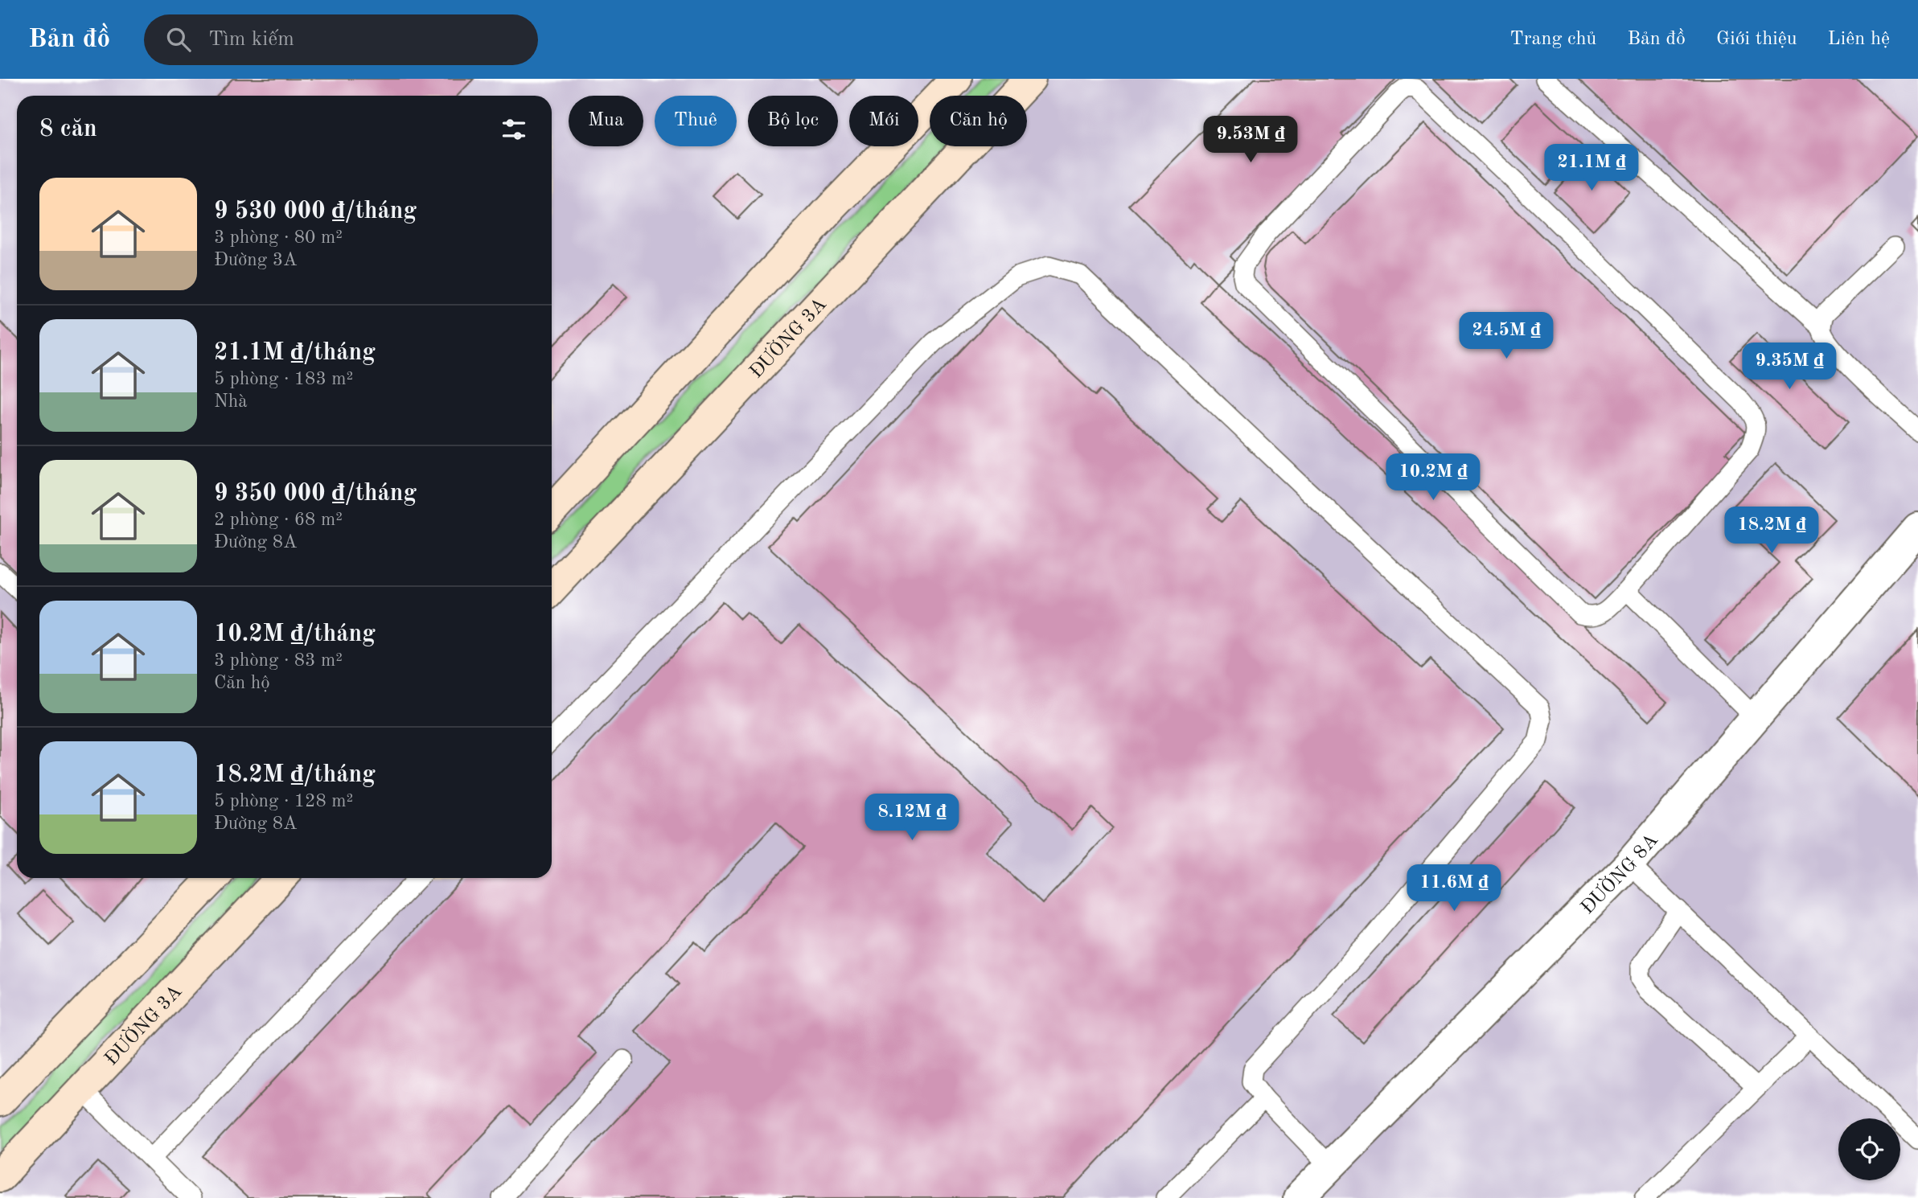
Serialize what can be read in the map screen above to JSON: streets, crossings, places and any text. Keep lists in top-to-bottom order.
{
  "streets": {
    "street": ["ĐƯỜNG 3A", "ĐƯỜNG 8A"]
  },
  "page": {
    "header": "Bản đồ",
    "search": "Tìm kiếm",
    "nav": [
      "Trang chủ",
      "Bản đồ",
      "Giới thiệu",
      "Liên hệ"
    ],
    "chip": [
      "Mua",
      "Thuê",
      "Bộ lọc",
      "Mới",
      "Căn hộ"
    ],
    "heading": "8 căn",
    "price": [
      "9.53M ₫",
      "21.1M ₫",
      "24.5M ₫",
      "9.35M ₫",
      "10.2M ₫",
      "18.2M ₫",
      "8.12M ₫",
      "11.6M ₫"
    ],
    "list": [
      {
        "name": "9 530 000 ₫/tháng",
        "note": "3 phòng · 80 m² · Đường 3A"
      },
      {
        "name": "21.1M ₫/tháng",
        "note": "5 phòng · 183 m² · Nhà"
      },
      {
        "name": "9 350 000 ₫/tháng",
        "note": "2 phòng · 68 m² · Đường 8A"
      },
      {
        "name": "10.2M ₫/tháng",
        "note": "3 phòng · 83 m² · Căn hộ"
      },
      {
        "name": "18.2M ₫/tháng",
        "note": "5 phòng · 128 m² · Đường 8A"
      }
    ]
  }
}
